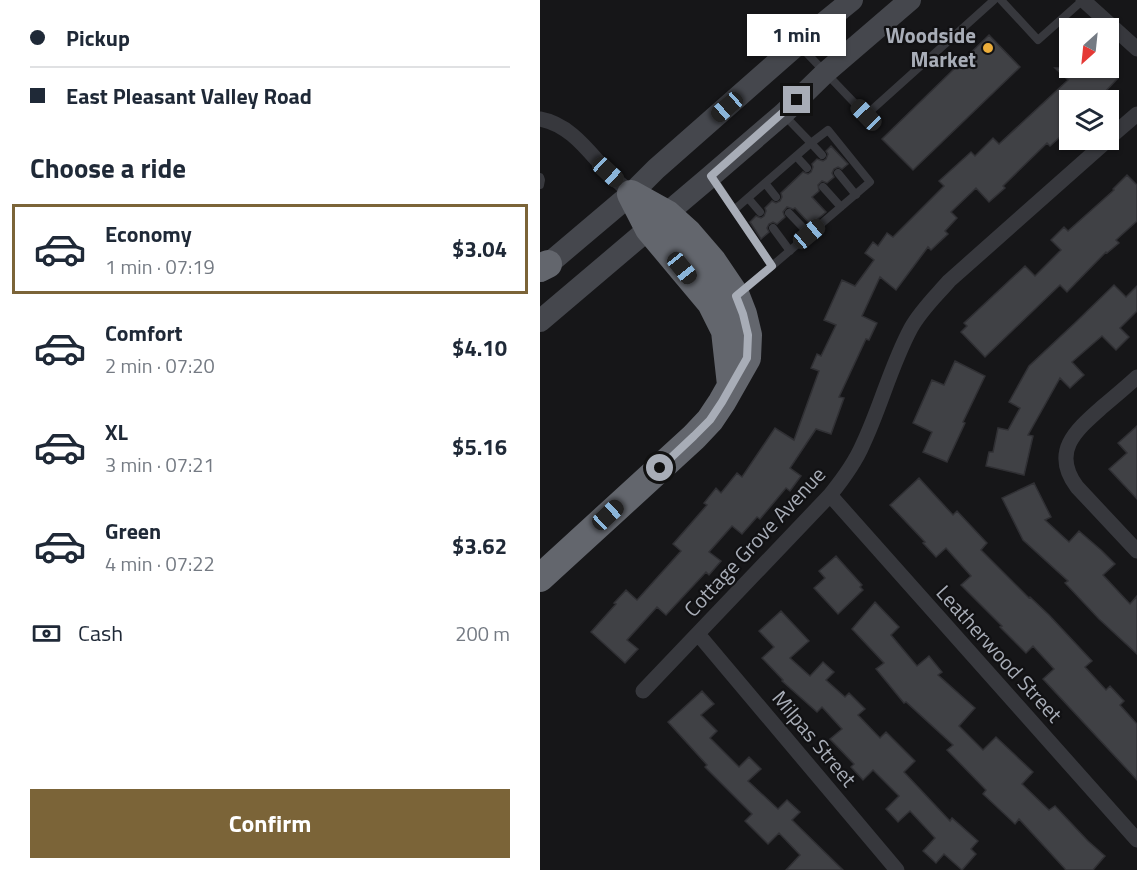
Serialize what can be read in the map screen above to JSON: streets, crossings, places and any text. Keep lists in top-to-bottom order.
{
  "streets": {
    "street": ["Cottage Grove Avenue", "Leatherwood Street", "Milpas Street"]
  },
  "crossings": [
    ["Cottage Grove Avenue", "Leatherwood Street"],
    ["Cottage Grove Avenue", "Milpas Street"]
  ],
  "places": ["Woodside Market"],
  "north": "bottom left",
  "page": {
    "banner": ["Pickup", "East Pleasant Valley Road"],
    "bubble": "1 min",
    "heading": "Choose a ride",
    "list": [
      {
        "name": "Economy",
        "note": "1 min · 07:19",
        "value": "$3.04"
      },
      {
        "name": "Comfort",
        "note": "2 min · 07:20",
        "value": "$4.10"
      },
      {
        "name": "XL",
        "note": "3 min · 07:21",
        "value": "$5.16"
      },
      {
        "name": "Green",
        "note": "4 min · 07:22",
        "value": "$3.62"
      }
    ],
    "pay": ["Cash", "200 m"],
    "buttons": "Confirm"
  }
}
